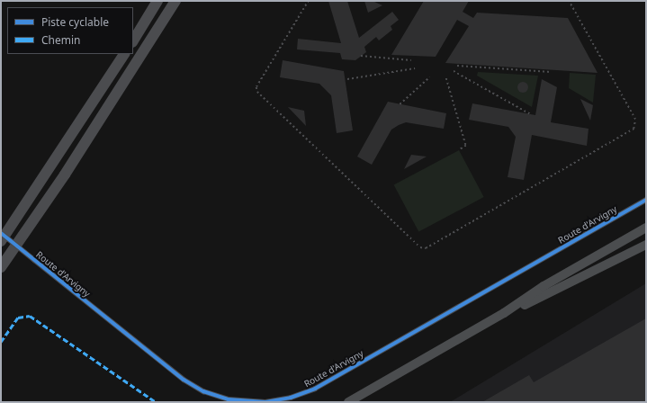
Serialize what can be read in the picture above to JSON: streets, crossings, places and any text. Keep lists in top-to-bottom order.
{
  "streets": {
    "street": ["Route d'Arvigny"]
  },
  "legend": ["Piste cyclable", "Chemin"]
}
